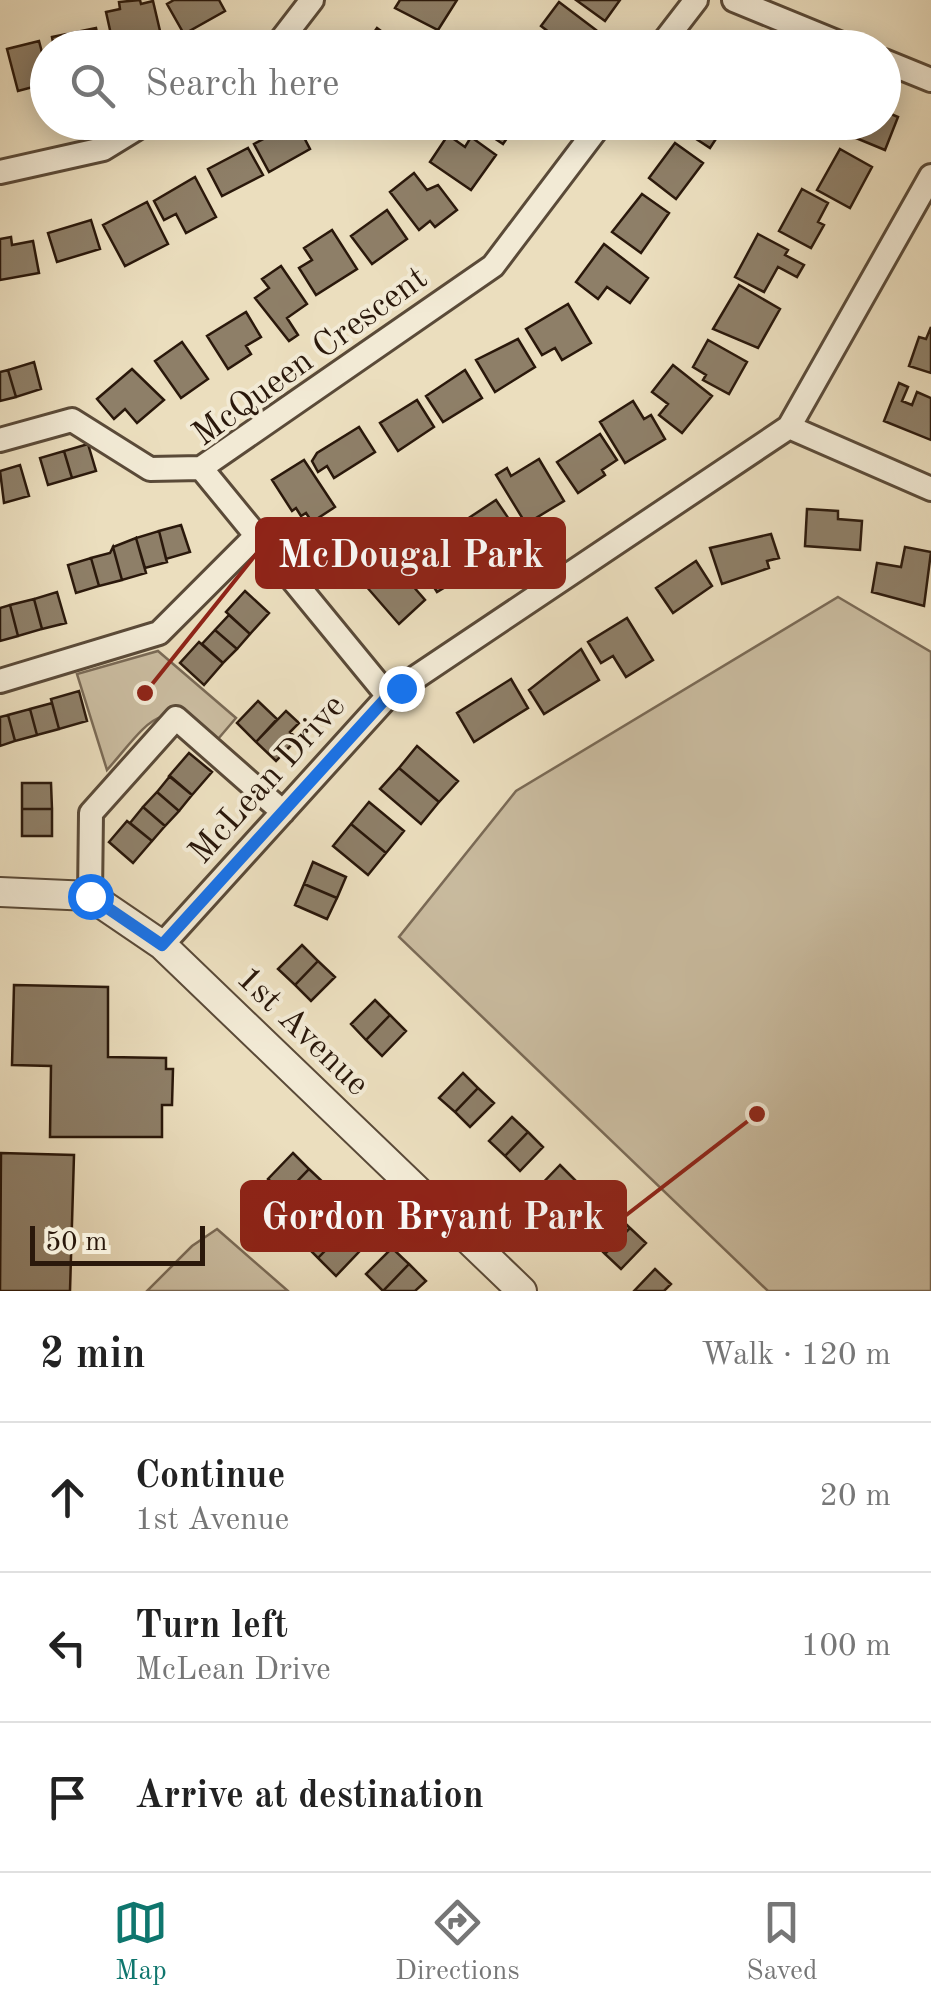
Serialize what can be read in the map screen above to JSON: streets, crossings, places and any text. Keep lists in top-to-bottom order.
{
  "streets": {
    "street": ["McQueen Crescent", "McLean Drive", "1st Avenue"]
  },
  "crossings": [
    ["McQueen Crescent", "McLean Drive"],
    ["McLean Drive", "1st Avenue"]
  ],
  "places": ["McDougal Park", "Gordon Bryant Park"],
  "scale_bar": "50 m",
  "page": {
    "search": "Search here",
    "scale": "50 m",
    "heading": ["2 min", "Walk · 120 m"],
    "list": [
      ["Continue", "1st Avenue", "20 m"],
      ["Turn left", "McLean Drive", "100 m"],
      "Arrive at destination"
    ],
    "nav": ["Map", "Directions", "Saved"]
  }
}
